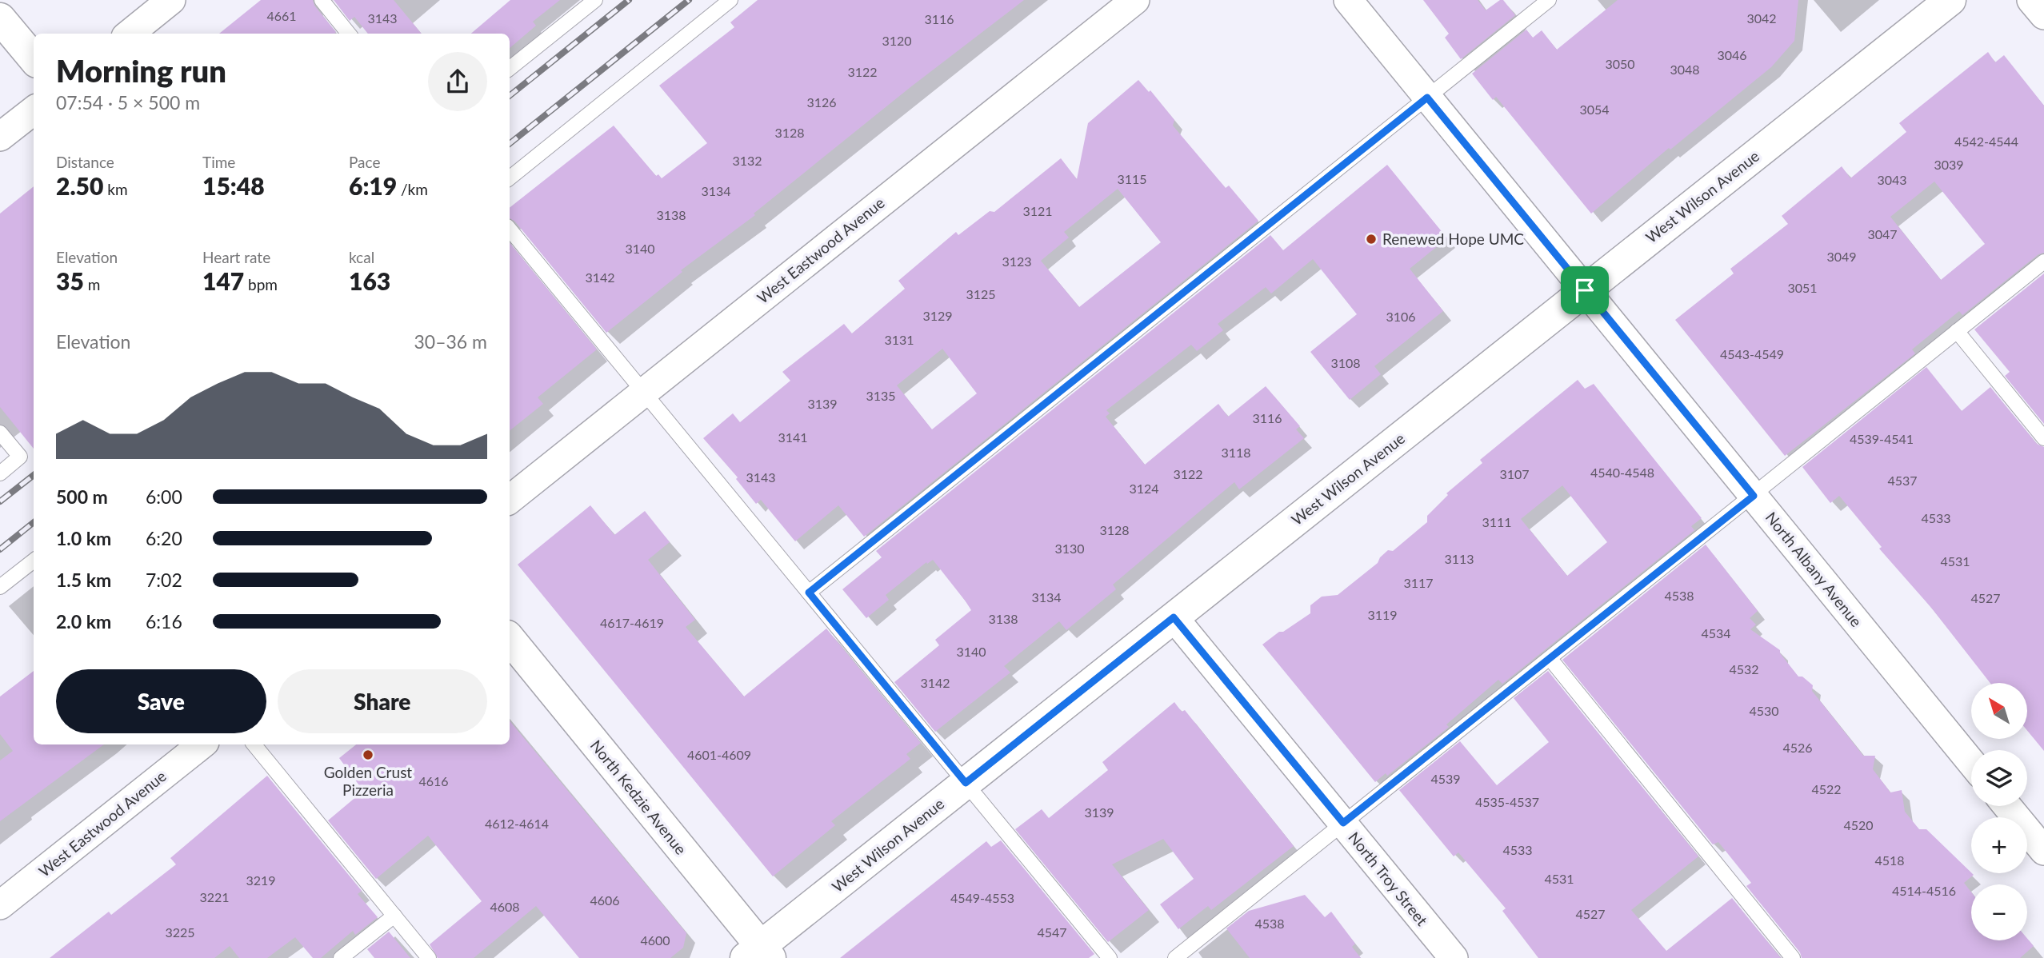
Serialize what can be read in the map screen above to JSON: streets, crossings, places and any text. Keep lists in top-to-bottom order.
{
  "streets": {
    "street": [
      "West Wilson Avenue",
      "West Eastwood Avenue",
      "North Albany Avenue",
      "North Kedzie Avenue",
      "North Troy Street"
    ]
  },
  "crossings": [
    ["West Wilson Avenue", "North Albany Avenue"],
    ["West Wilson Avenue", "North Kedzie Avenue"],
    ["West Wilson Avenue", "North Troy Street"]
  ],
  "places": ["Renewed Hope UMC", "Golden Crust Pizzeria"],
  "house_numbers": [
    "4661",
    "3143",
    "3042",
    "3116",
    "3120",
    "3046",
    "3050",
    "3048",
    "3122",
    "3126",
    "3054",
    "3128",
    "4542-4544",
    "3132",
    "3039",
    "3115",
    "3043",
    "3134",
    "3121",
    "3138",
    "3047",
    "3140",
    "3049",
    "3123",
    "3142",
    "3051",
    "3125",
    "3129",
    "3106",
    "3131",
    "4543-4549",
    "3108",
    "3135",
    "3139",
    "3116",
    "3141",
    "4539-4541",
    "3118",
    "4540-4548",
    "3122",
    "3107",
    "3143",
    "4537",
    "3124",
    "4533",
    "3111",
    "3128",
    "3130",
    "3113",
    "4531",
    "3117",
    "4538",
    "3134",
    "4527",
    "3119",
    "3138",
    "4617-4619",
    "4534",
    "3140",
    "4532",
    "3142",
    "4530",
    "4526",
    "4601-4609",
    "4539",
    "4616",
    "4522",
    "4535-4537",
    "3139",
    "4612-4614",
    "4520",
    "4533",
    "4518",
    "4531",
    "3219",
    "4514-4516",
    "3221",
    "4549-4553",
    "4606",
    "4608",
    "4527",
    "4538",
    "3225",
    "4547",
    "4600"
  ],
  "north": "top left",
  "page": {
    "heading": ["Morning run", "07:54 · 5 × 500 m"],
    "stats": [
      ["Distance", "2.50 km"],
      ["Time", "15:48"],
      ["Pace", "6:19 /km"],
      ["Elevation", "35 m"],
      ["Heart rate", "147 bpm"],
      ["kcal", "163"]
    ],
    "chart": ["Elevation", "30–36 m"],
    "list": [
      {
        "name": "500 m",
        "note": "6:00"
      },
      {
        "name": "1.0 km",
        "note": "6:20"
      },
      {
        "name": "1.5 km",
        "note": "7:02"
      },
      {
        "name": "2.0 km",
        "note": "6:16"
      }
    ],
    "buttons": ["Save", "Share"],
    "map_buttons": ["+", "−"]
  }
}
